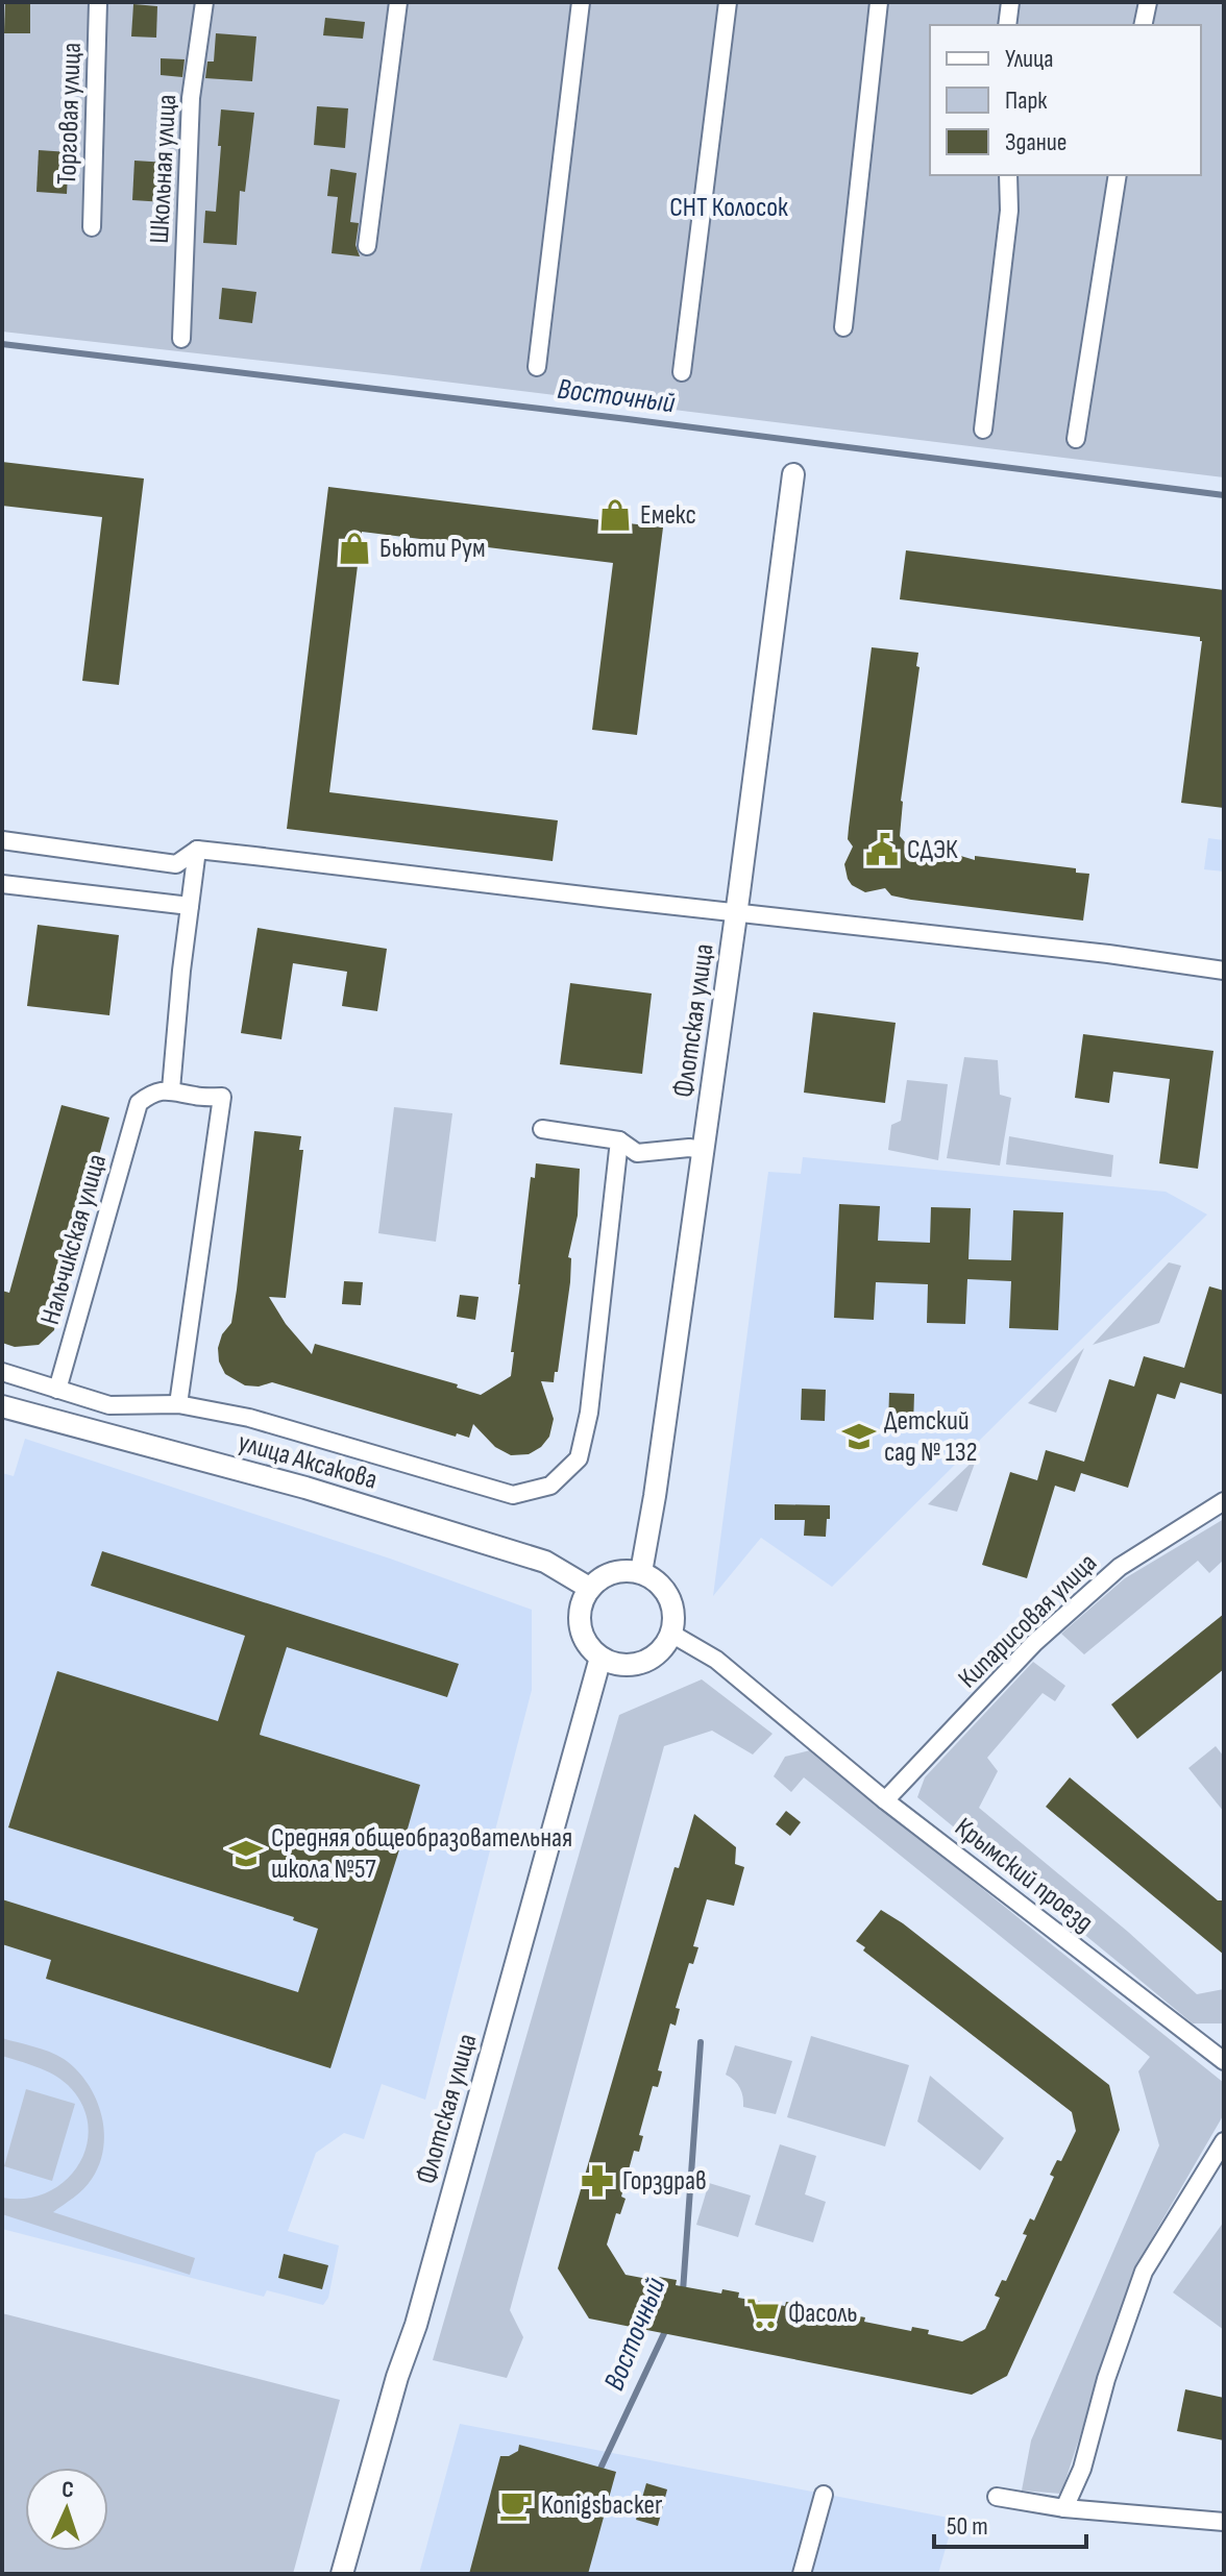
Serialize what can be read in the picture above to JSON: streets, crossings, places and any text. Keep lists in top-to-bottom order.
{
  "streets": {
    "street": [
      "Торговая улица",
      "Школьная улица",
      "Флотская улица",
      "Нальчикская улица",
      "улица Аксакова",
      "Кипарисовая улица",
      "Крымский проезд"
    ]
  },
  "crossings": [
    ["Флотская улица", "улица Аксакова"],
    ["Флотская улица", "Крымский проезд"],
    ["улица Аксакова", "Крымский проезд"],
    ["Кипарисовая улица", "Крымский проезд"]
  ],
  "water": ["Восточный"],
  "parks": ["СНТ Колосок"],
  "places": {
    "shop": ["Емекс", "Бьюти Рум"],
    "public building": ["СДЭК"],
    "school or university": ["Детский сад № 132", "Средняя общеобразовательная школа №57"],
    "pharmacy": ["Горздрав"],
    "supermarket": ["Фасоль"],
    "cafe": ["Konigsbacker"]
  },
  "legend": ["Улица", "Парк", "Здание"],
  "scale_bar": "50 m",
  "north": "top"
}
